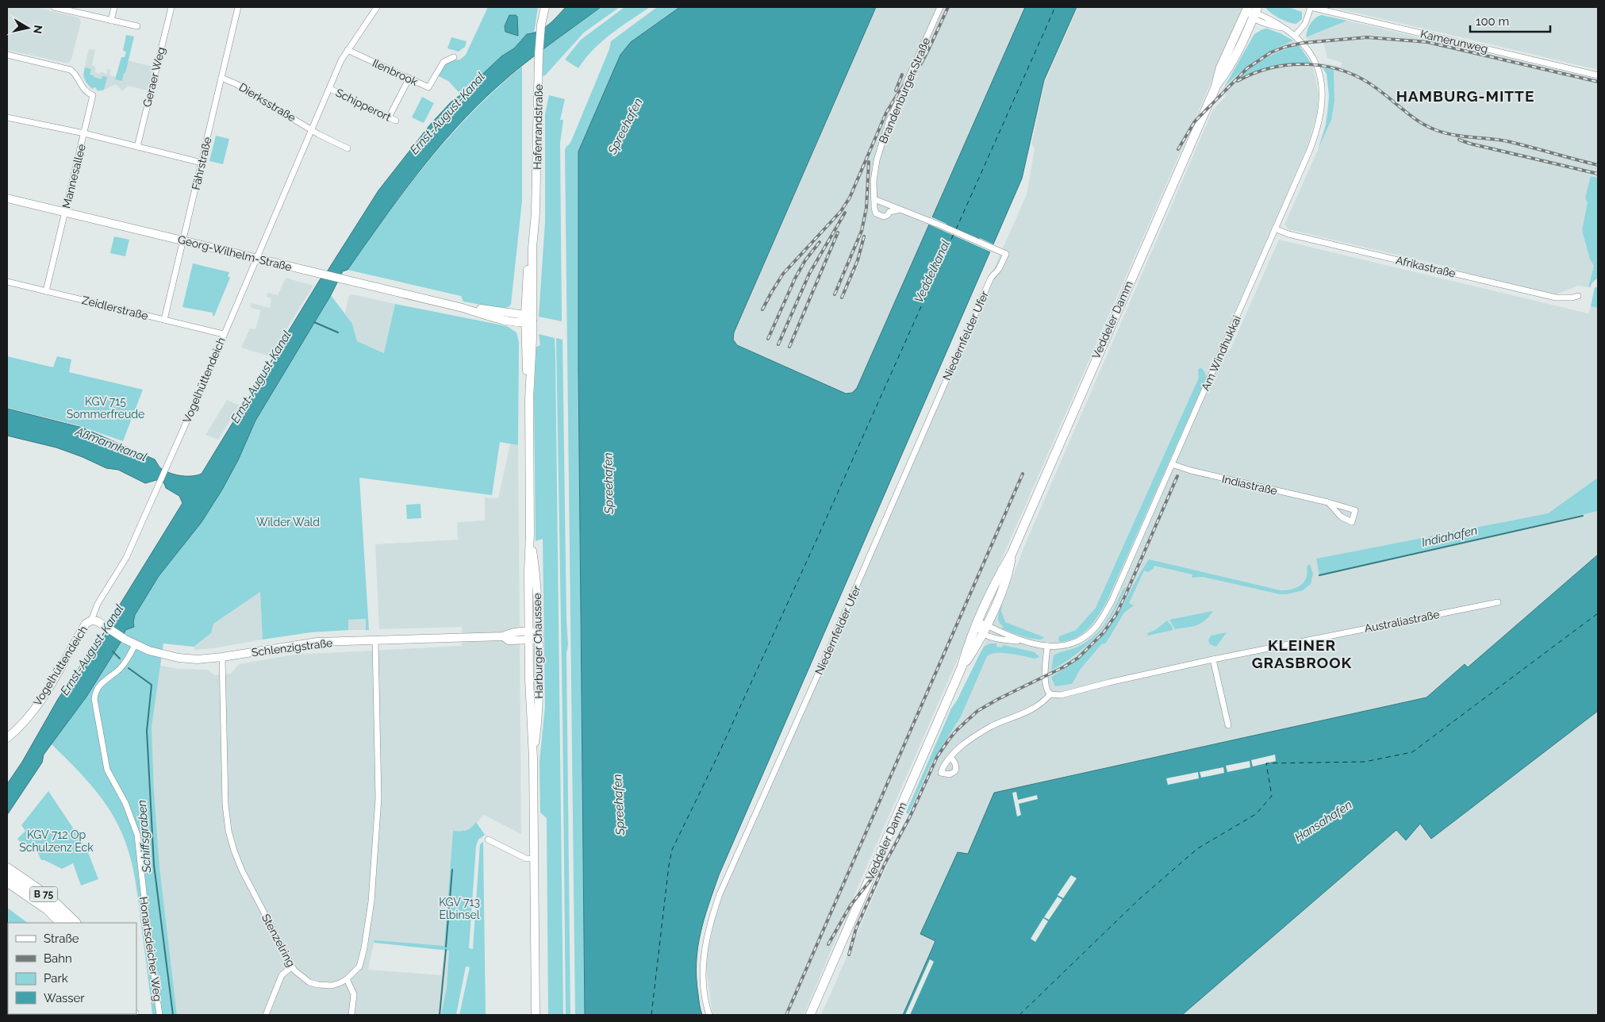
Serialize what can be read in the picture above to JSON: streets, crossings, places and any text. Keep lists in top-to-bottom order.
{
  "streets": {
    "highway": ["B 75"],
    "main road": [
      "Hafenrandstraße",
      "Georg-Wilhelm-Straße",
      "Veddeler Damm",
      "Vogelhüttendeich",
      "Harburger Chaussee",
      "Schlenzigstraße"
    ],
    "street": [
      "Kamerunweg",
      "Ilenbrook",
      "Geraer Weg",
      "Brandenburger Straße",
      "Dierksstraße",
      "Schipperort",
      "Fährstraße",
      "Mannesallee",
      "Afrikastraße",
      "Zeidlerstraße",
      "Niedernfelder Ufer",
      "Am Windhukkai",
      "Indiastraße",
      "Australiastraße",
      "Stenzelring",
      "Honartsdeicher Weg"
    ]
  },
  "crossings": [
    ["Kamerunweg", "Am Windhukkai"],
    ["Ilenbrook", "Vogelhüttendeich"],
    ["Brandenburger Straße", "Niedernfelder Ufer"],
    ["Dierksstraße", "Fährstraße"],
    ["Dierksstraße", "Vogelhüttendeich"],
    ["Schipperort", "Vogelhüttendeich"],
    ["Hafenrandstraße", "Georg-Wilhelm-Straße"],
    ["Hafenrandstraße", "Harburger Chaussee"],
    ["Fährstraße", "Georg-Wilhelm-Straße"],
    ["Fährstraße", "Zeidlerstraße"],
    ["Mannesallee", "Georg-Wilhelm-Straße"],
    ["Mannesallee", "Zeidlerstraße"],
    ["Georg-Wilhelm-Straße", "Vogelhüttendeich"],
    ["Georg-Wilhelm-Straße", "Harburger Chaussee"],
    ["Afrikastraße", "Am Windhukkai"],
    ["Zeidlerstraße", "Vogelhüttendeich"],
    ["Veddeler Damm", "Am Windhukkai"],
    ["Am Windhukkai", "Indiastraße"],
    ["Vogelhüttendeich", "Schlenzigstraße"],
    ["Harburger Chaussee", "Schlenzigstraße"],
    ["Schlenzigstraße", "Stenzelring"],
    ["Schlenzigstraße", "Honartsdeicher Weg"]
  ],
  "districts": ["HAMBURG-MITTE", "KLEINER GRASBROOK"],
  "water": [
    "Ernst-August-Kanal",
    "Spreehafen",
    "Veddelkanal",
    "Aßmannkanal",
    "Indiahafen",
    "Hansahafen",
    "Schiffsgraben"
  ],
  "parks": [
    "KGV 715 Sommerfreude",
    "Wilder Wald",
    "KGV 712 Op Schulzenz Eck",
    "KGV 713 Elbinsel"
  ],
  "legend": [
    "Straße",
    "Bahn",
    "Park",
    "Wasser"
  ],
  "scale_bar": "100 m",
  "north": "right"
}
